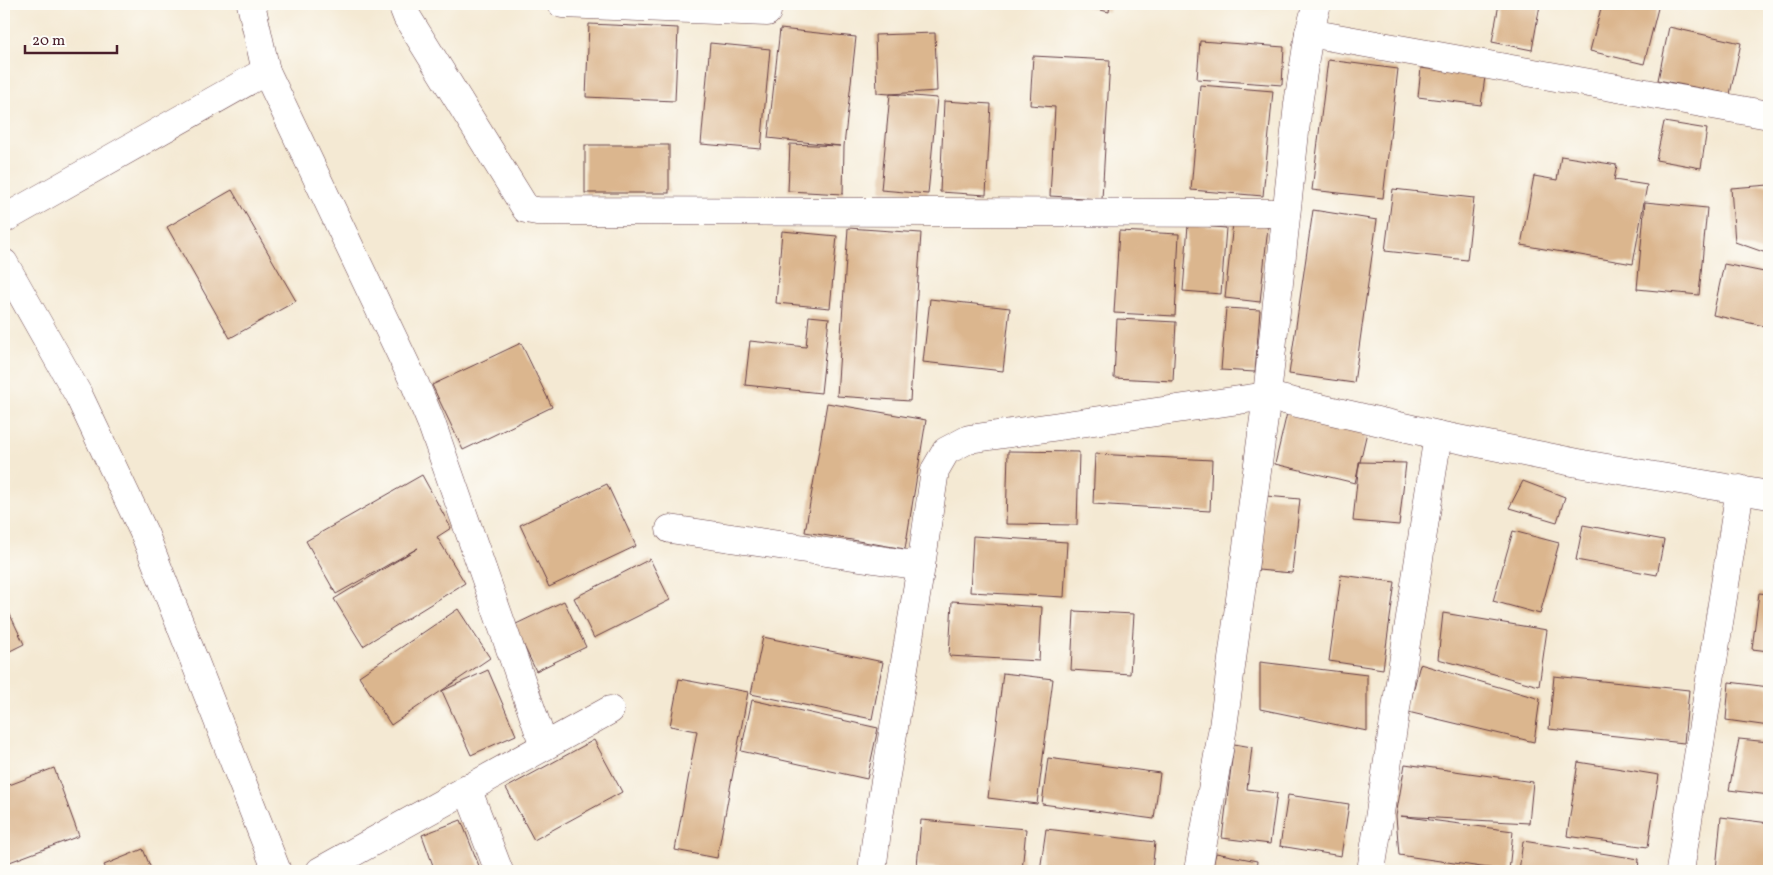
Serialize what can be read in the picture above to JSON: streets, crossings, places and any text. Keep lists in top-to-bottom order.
{
  "scale_bar": "20 m"
}
